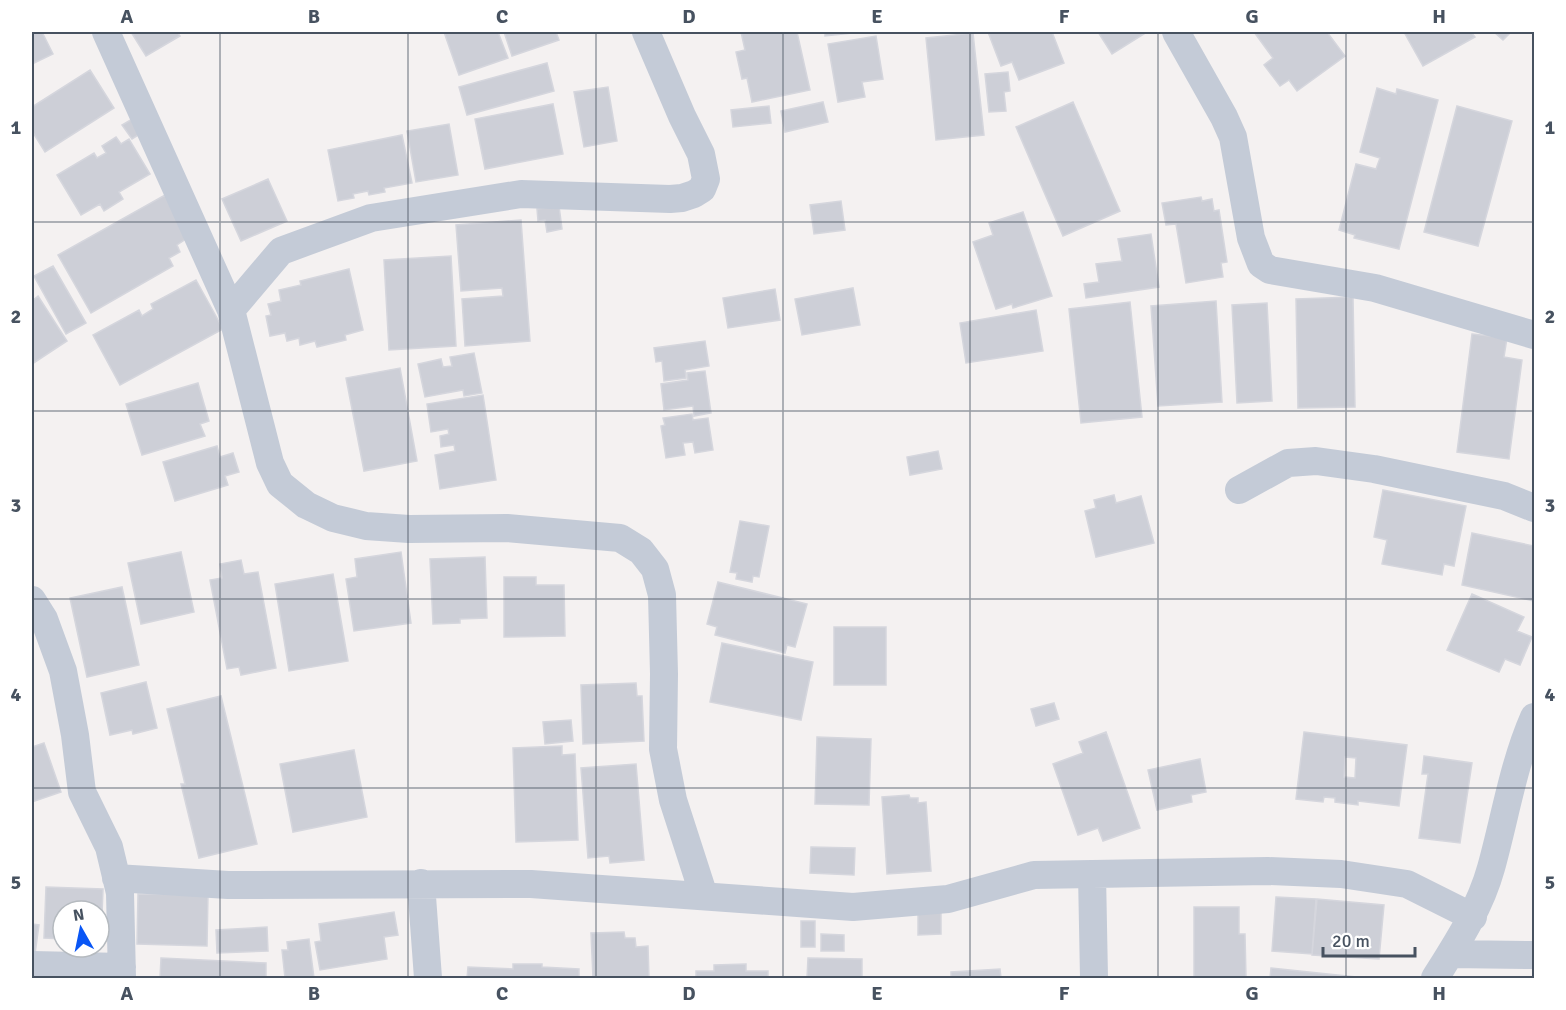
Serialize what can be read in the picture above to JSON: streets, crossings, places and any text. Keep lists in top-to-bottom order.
{
  "scale_bar": "20 m",
  "north": "top",
  "grid": {
    "columns": [
      "A",
      "B",
      "C",
      "D",
      "E",
      "F",
      "G",
      "H"
    ],
    "rows": [
      "1",
      "2",
      "3",
      "4",
      "5"
    ]
  }
}
